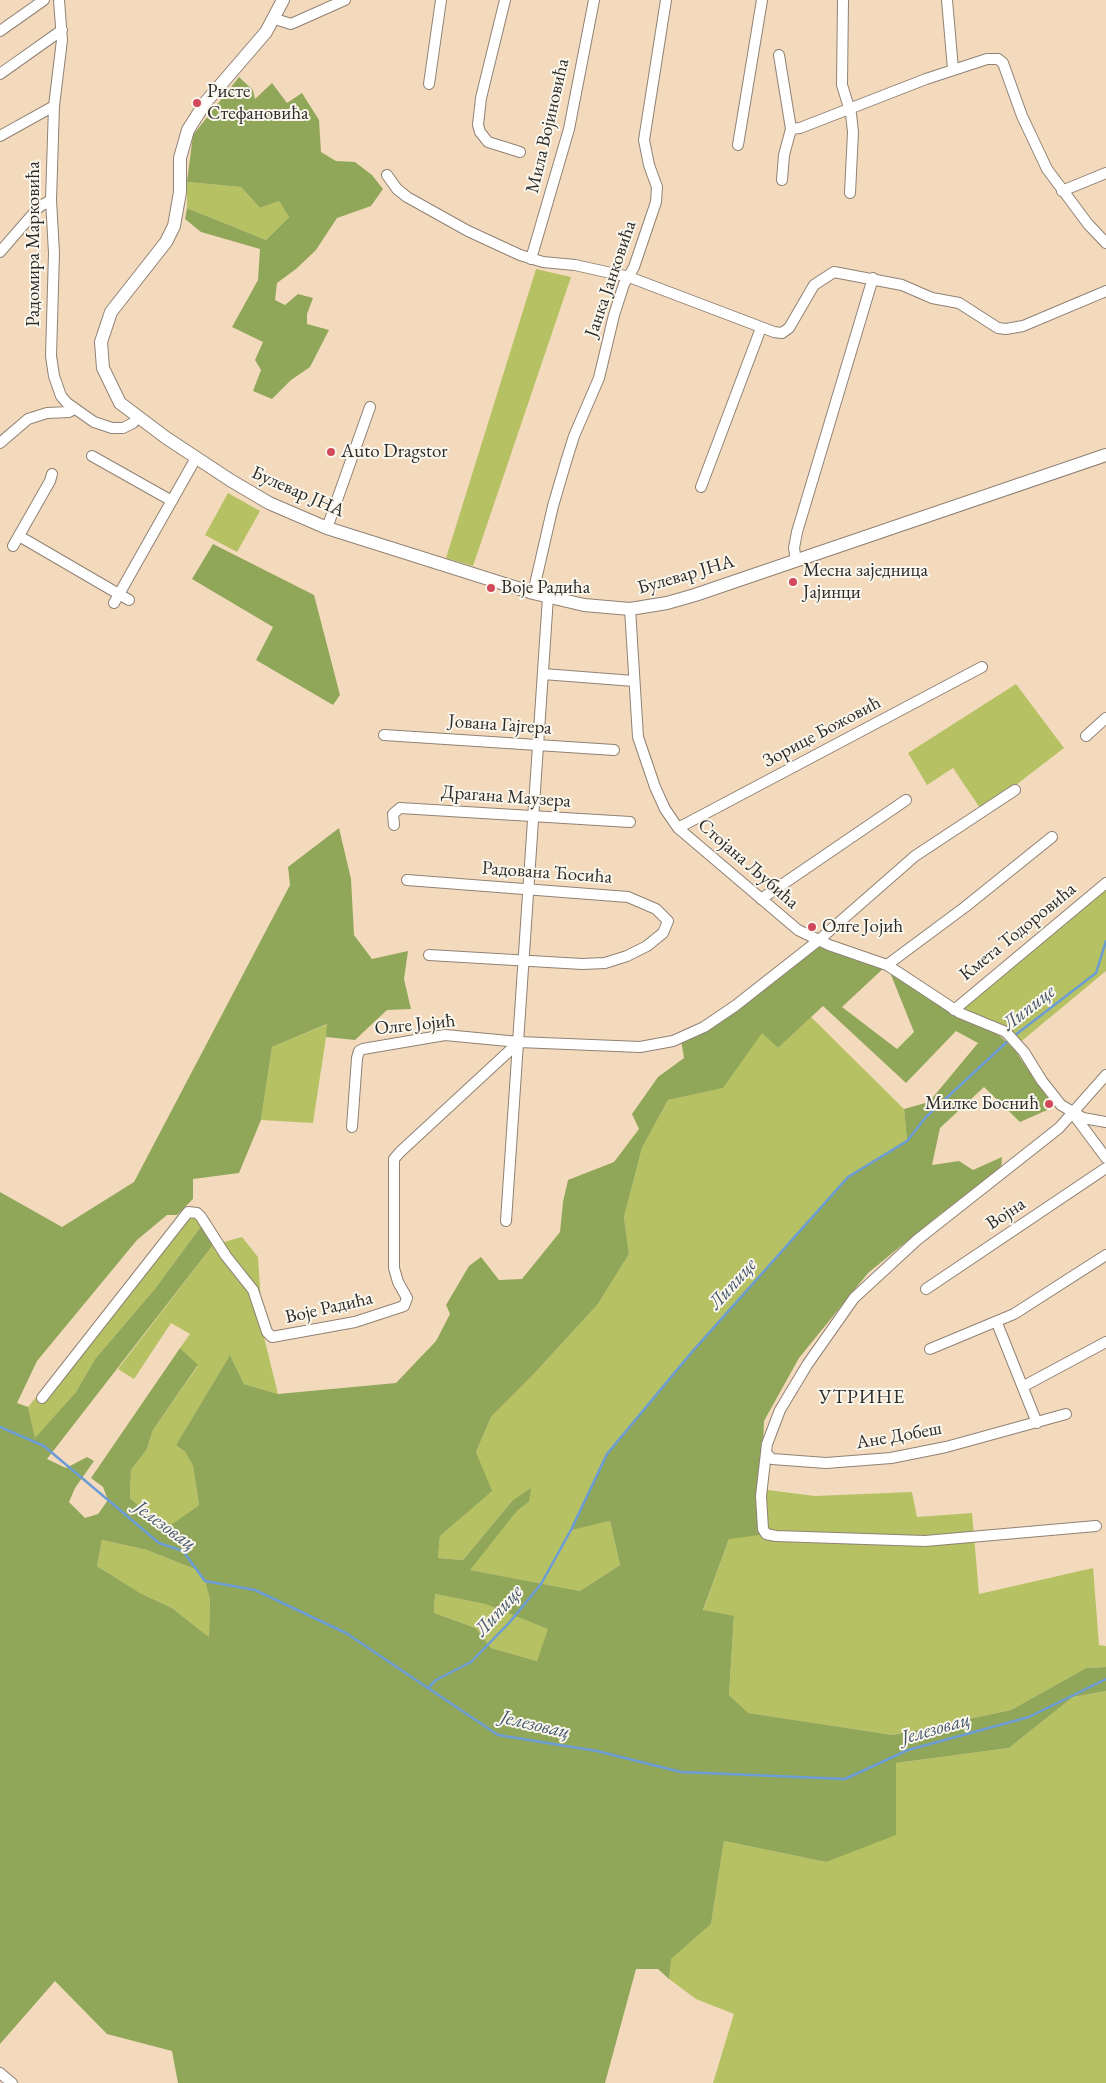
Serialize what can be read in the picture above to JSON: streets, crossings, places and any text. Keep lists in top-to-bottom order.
{
  "streets": {
    "main road": ["Булевар ЈНА"],
    "street": [
      "Мила Војиновића",
      "Радомира Марковића",
      "Јанка Јанковића",
      "Јована Гајгера",
      "Зорице Божовић",
      "Драгана Маузера",
      "Стојана Љубића",
      "Радована Ћосића",
      "Кмета Тодоровића",
      "Олге Јојић",
      "Војна",
      "Воје Радића",
      "Ане Добеш"
    ]
  },
  "crossings": [
    ["Радомира Марковића", "Булевар ЈНА"],
    ["Јанка Јанковића", "Булевар ЈНА"],
    ["Булевар ЈНА", "Стојана Љубића"],
    ["Зорице Божовић", "Стојана Љубића"],
    ["Стојана Љубића", "Кмета Тодоровића"],
    ["Стојана Љубића", "Олге Јојић"],
    ["Олге Јојић", "Воје Радића"]
  ],
  "districts": ["УТРИНЕ"],
  "water": ["Липице", "Јелезовац"],
  "places": [
    "Ристе Стефановића",
    "Auto Dragstor",
    "Месна заједница Јајинци",
    "Воје Радића",
    "Олге Јојић",
    "Милке Боснић"
  ]
}
